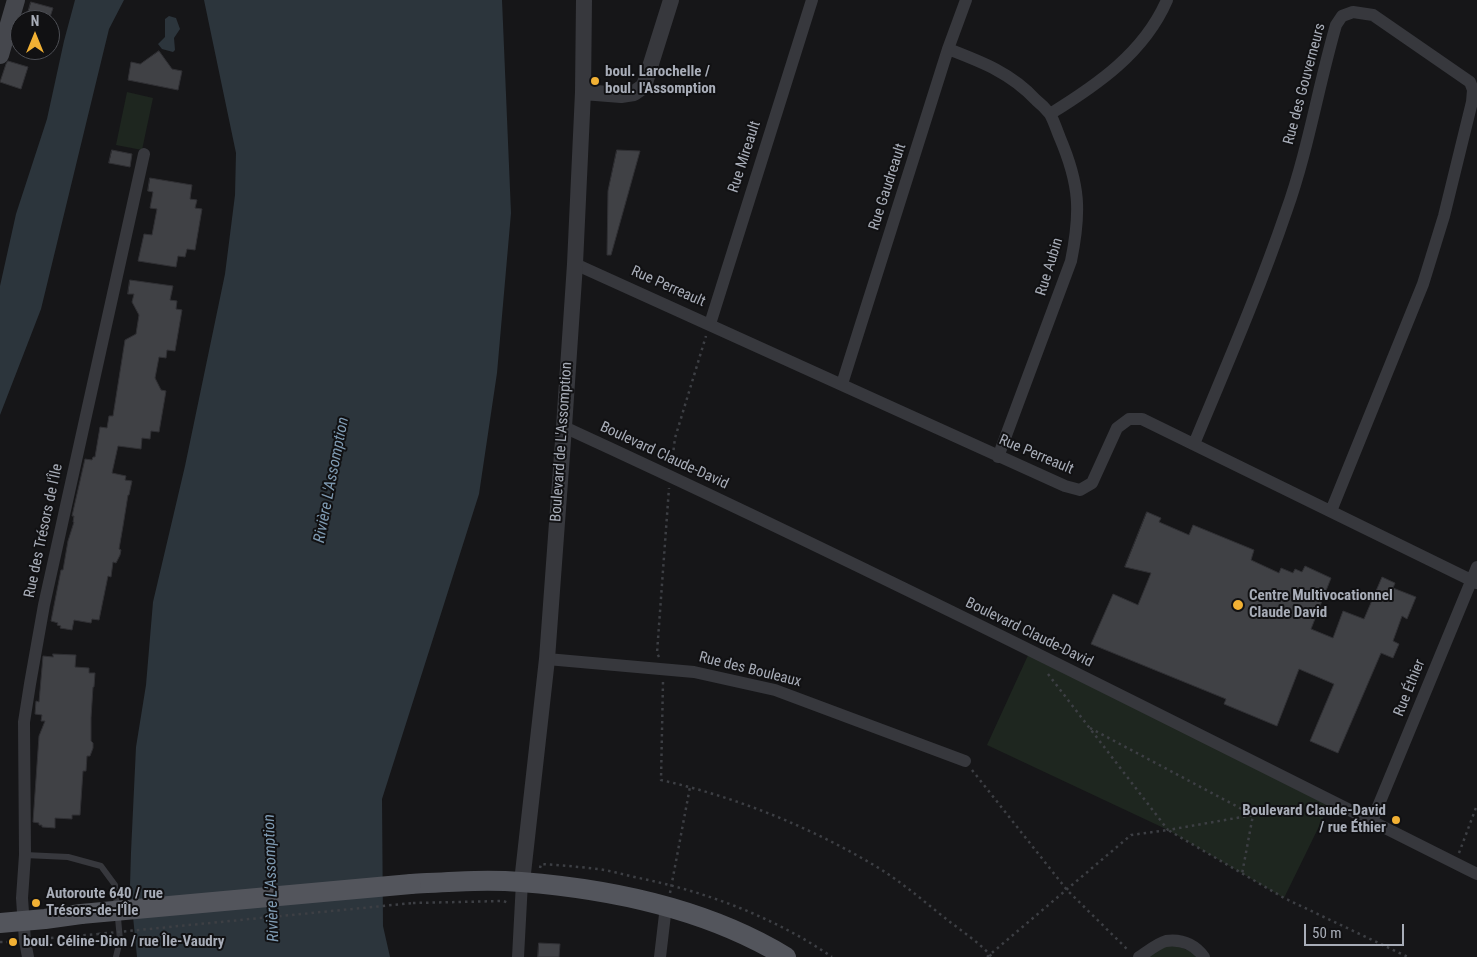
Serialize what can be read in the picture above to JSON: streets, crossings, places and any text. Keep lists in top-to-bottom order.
{
  "streets": {
    "street": [
      "Rue des Gouverneurs",
      "Rue Mireault",
      "Rue Gaudreault",
      "Rue Aubin",
      "Rue Perreault",
      "Boulevard de L'Assomption",
      "Boulevard Claude-David",
      "Rue des Trésors de l'Île",
      "Rue des Bouleaux",
      "Rue Éthier"
    ]
  },
  "crossings": [
    ["Rue des Gouverneurs", "Rue Perreault"],
    ["Rue Mireault", "Rue Perreault"],
    ["Rue Gaudreault", "Rue Aubin"],
    ["Rue Gaudreault", "Rue Perreault"],
    ["Rue Aubin", "Rue Perreault"],
    ["Rue Perreault", "Boulevard de L'Assomption"],
    ["Rue Perreault", "Rue Éthier"],
    ["Boulevard de L'Assomption", "Boulevard Claude-David"],
    ["Boulevard de L'Assomption", "Rue des Bouleaux"],
    ["Boulevard Claude-David", "Rue Éthier"]
  ],
  "water": ["Rivière L'Assomption"],
  "places": [
    "boul. Larochelle / boul. l'Assomption",
    "Centre Multivocationnel Claude David",
    "Boulevard Claude-David / rue Éthier",
    "Autoroute 640 / rue Trésors-de-l'Île",
    "boul. Céline-Dion / rue Île-Vaudry"
  ],
  "scale_bar": "50 m",
  "north": "top"
}
